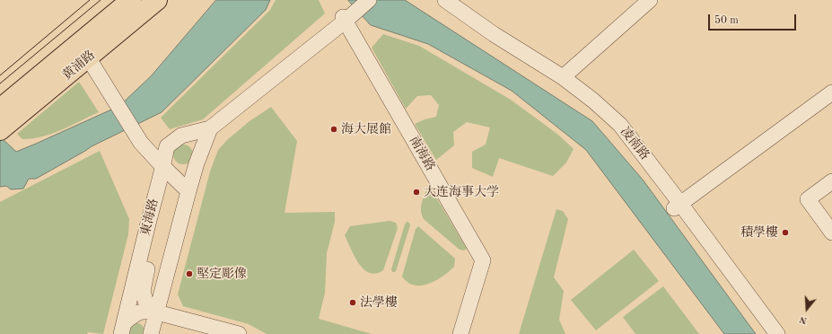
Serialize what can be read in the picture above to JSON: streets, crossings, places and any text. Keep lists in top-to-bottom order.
{
  "streets": {
    "highway": ["黄浦路"],
    "street": ["凌南路", "南海路", "東海路"]
  },
  "places": [
    "海大展館",
    "大连海事大学",
    "積學樓",
    "堅定彫像",
    "法學樓"
  ],
  "scale_bar": "50 m",
  "north": "bottom"
}
